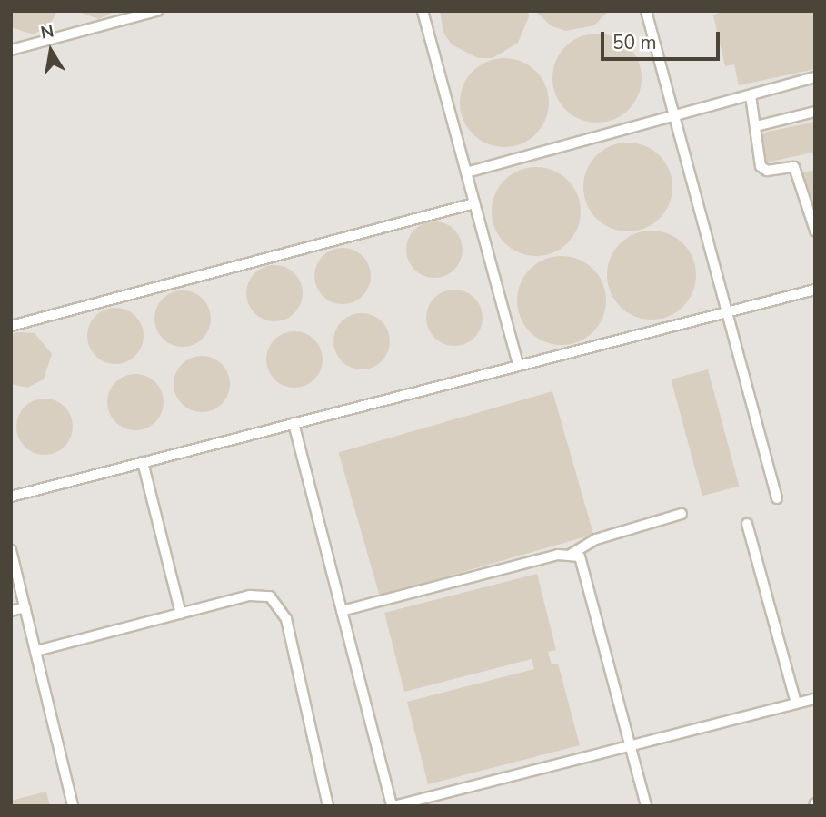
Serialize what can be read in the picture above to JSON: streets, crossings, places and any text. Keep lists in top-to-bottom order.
{
  "scale_bar": "50 m",
  "north": "top"
}
